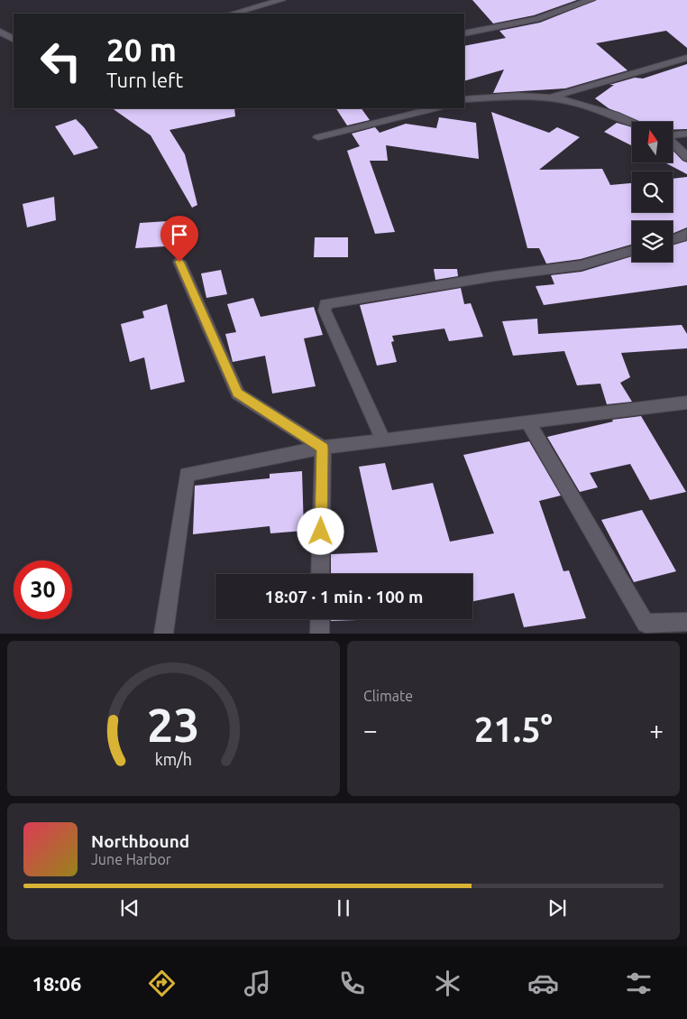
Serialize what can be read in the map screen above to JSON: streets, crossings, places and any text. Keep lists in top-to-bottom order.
{
  "north": "top",
  "page": {
    "turn": ["20 m", "Turn left"],
    "limit": "30",
    "trip": "18:07 · 1 min · 100 m",
    "tile": "Climate",
    "heat": ["−", "21.5°", "+"],
    "song": ["Northbound", "June Harbor"],
    "tabs": "18:06",
    "gauge": ["23", "km/h"]
  }
}
